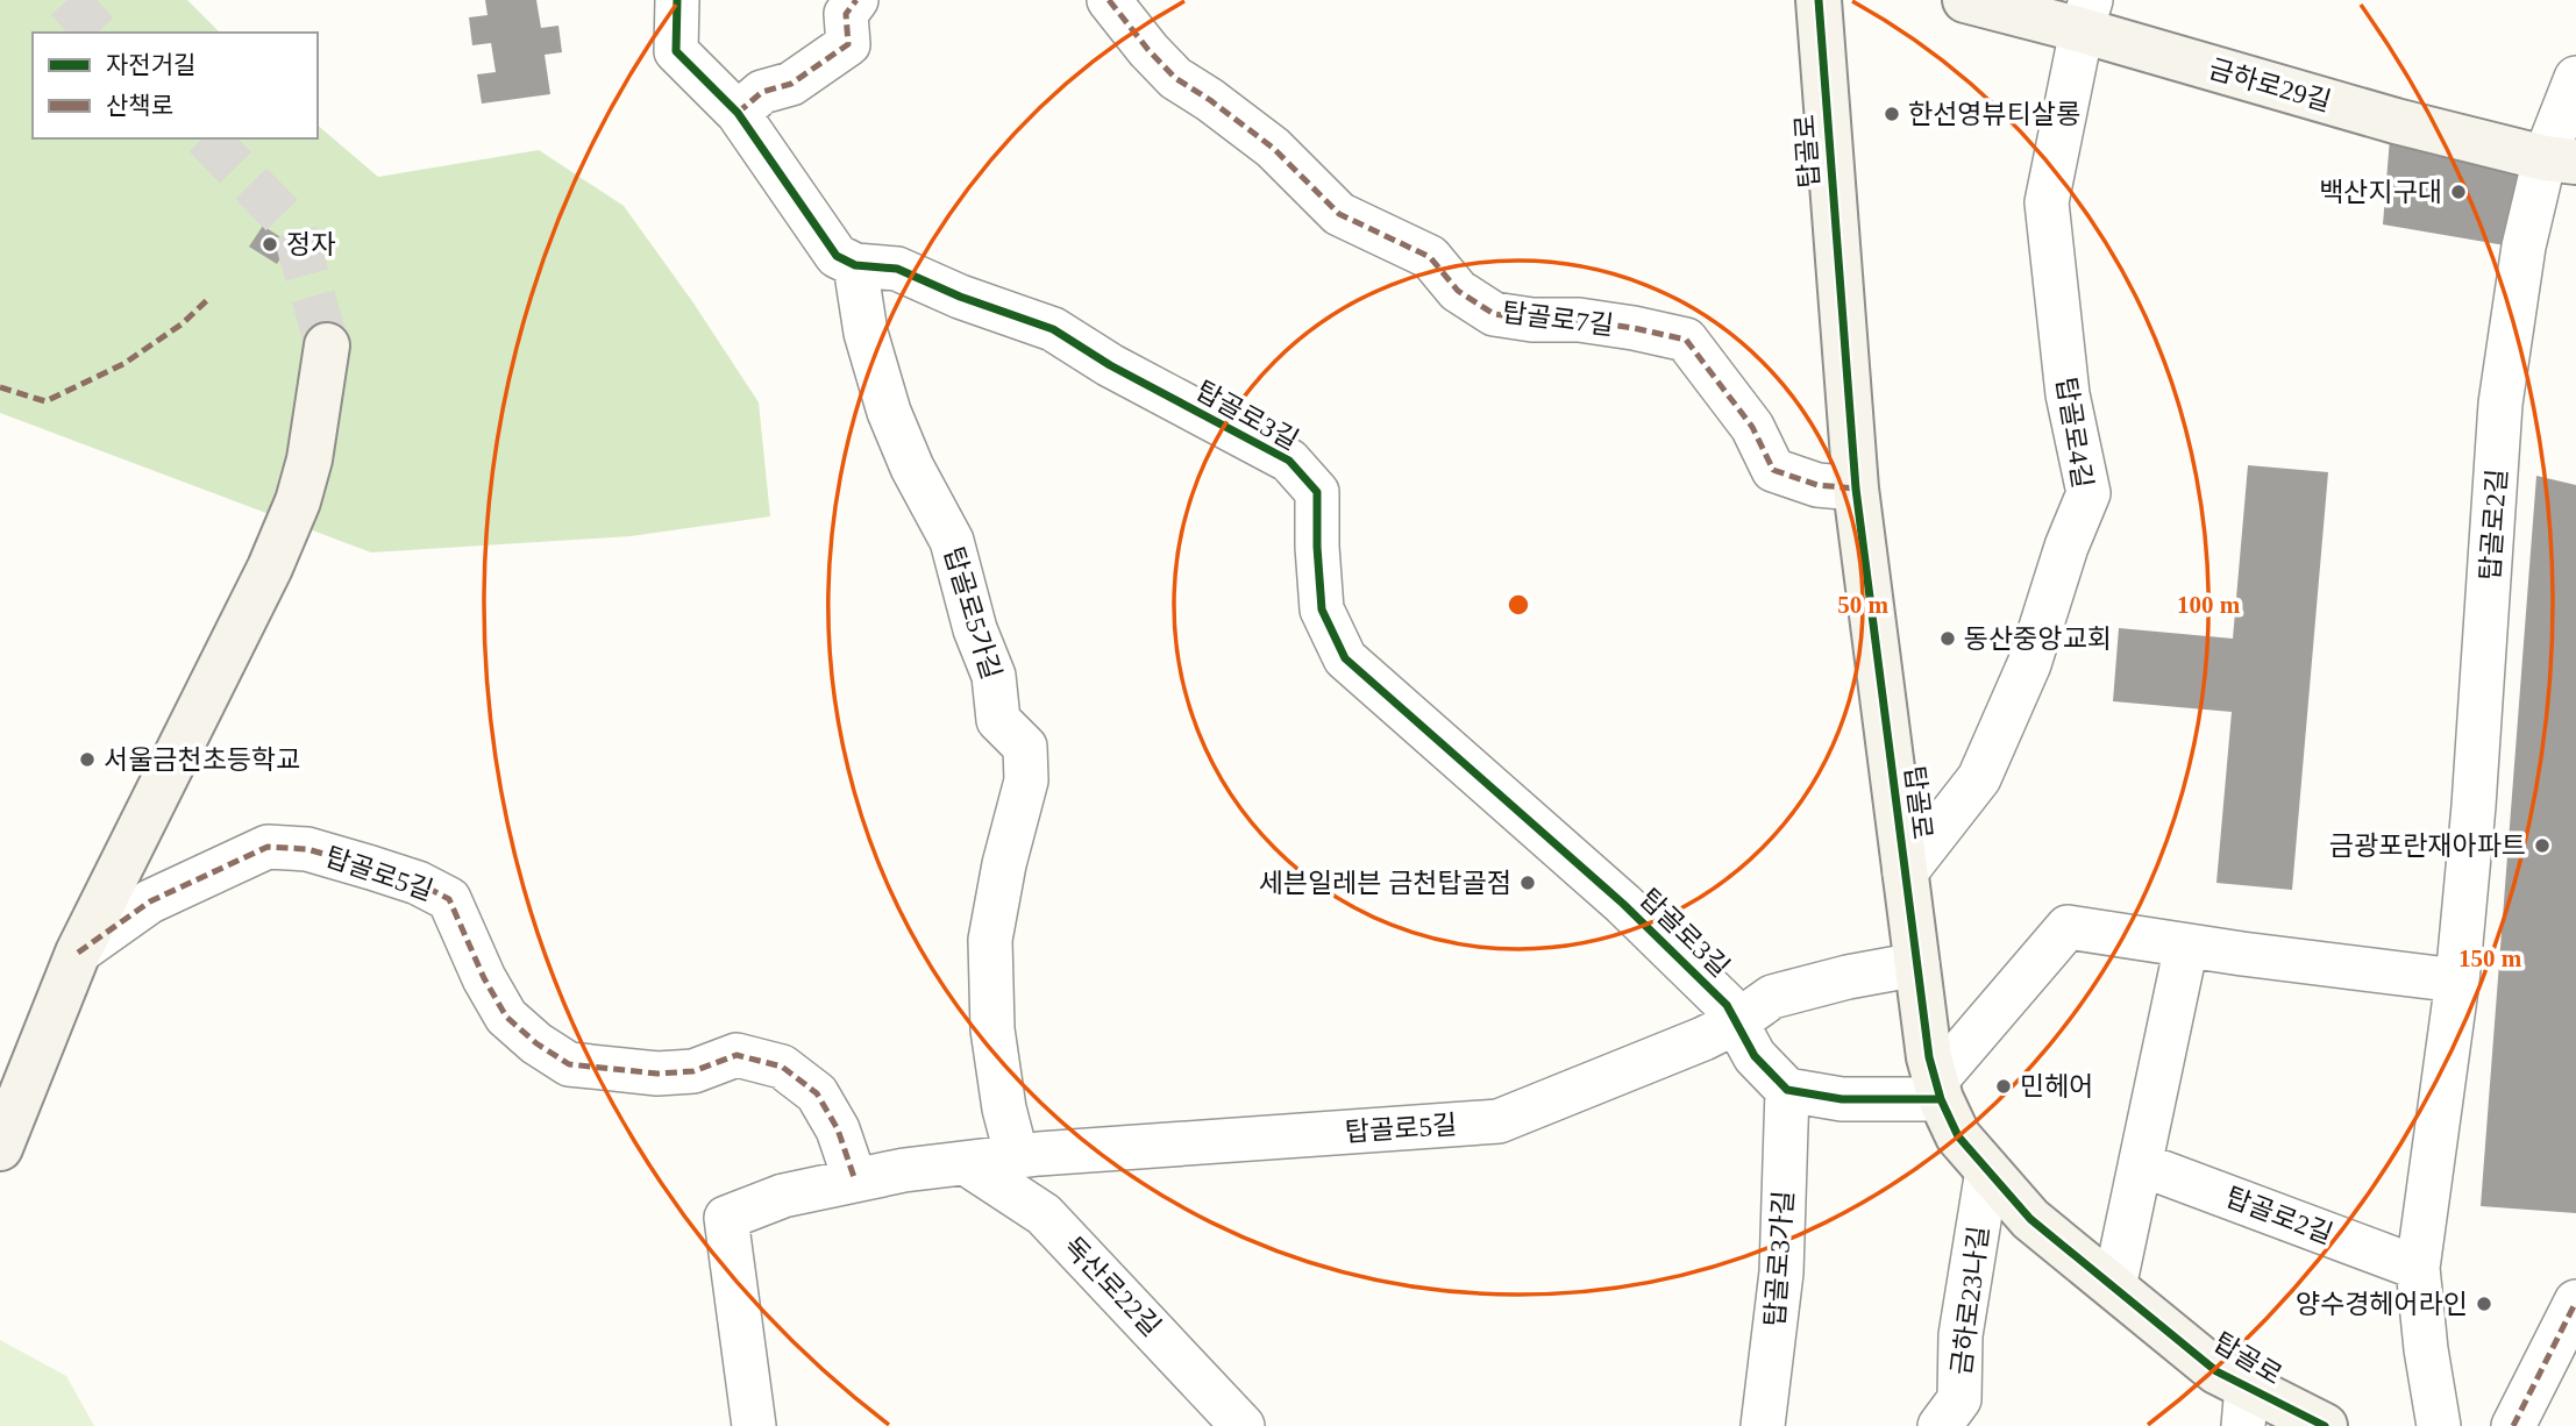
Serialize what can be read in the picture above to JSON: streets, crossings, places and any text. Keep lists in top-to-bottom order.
{
  "streets": {
    "street": [
      "금하로29길",
      "탑골로",
      "탑골로7길",
      "탑골로3길",
      "탑골로4길",
      "탑골로2길",
      "탑골로5가길",
      "탑골로5길",
      "탑골로3가길",
      "독산로22길",
      "금하로23나길"
    ]
  },
  "crossings": [
    ["금하로29길", "탑골로4길"],
    ["금하로29길", "탑골로2길"],
    ["탑골로", "탑골로7길"],
    ["탑골로", "탑골로4길"],
    ["탑골로", "탑골로5길"],
    ["탑골로", "금하로23나길"],
    ["탑골로3길", "탑골로5가길"],
    ["탑골로3길", "탑골로5길"],
    ["탑골로3길", "탑골로3가길"],
    ["탑골로5가길", "탑골로5길"],
    ["탑골로5길", "독산로22길"]
  ],
  "places": [
    "한선영뷰티살롱",
    "백산지구대",
    "정자",
    "동산중앙교회",
    "서울금천초등학교",
    "금광포란재아파트",
    "세븐일레븐 금천탑골점",
    "민헤어",
    "양수경헤어라인"
  ],
  "legend": ["자전거길", "산책로"],
  "rings": ["50 m", "100 m", "150 m"]
}
